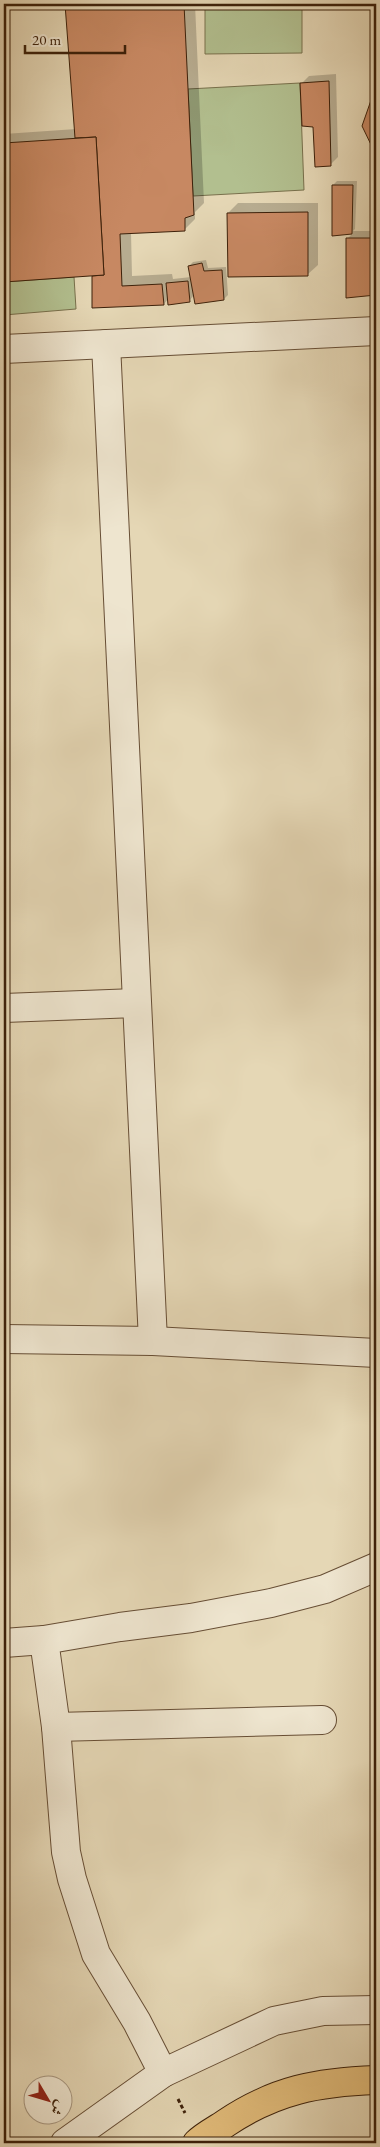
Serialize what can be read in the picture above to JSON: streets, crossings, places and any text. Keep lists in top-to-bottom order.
{
  "scale_bar": "20 m",
  "north": "bottom right"
}
